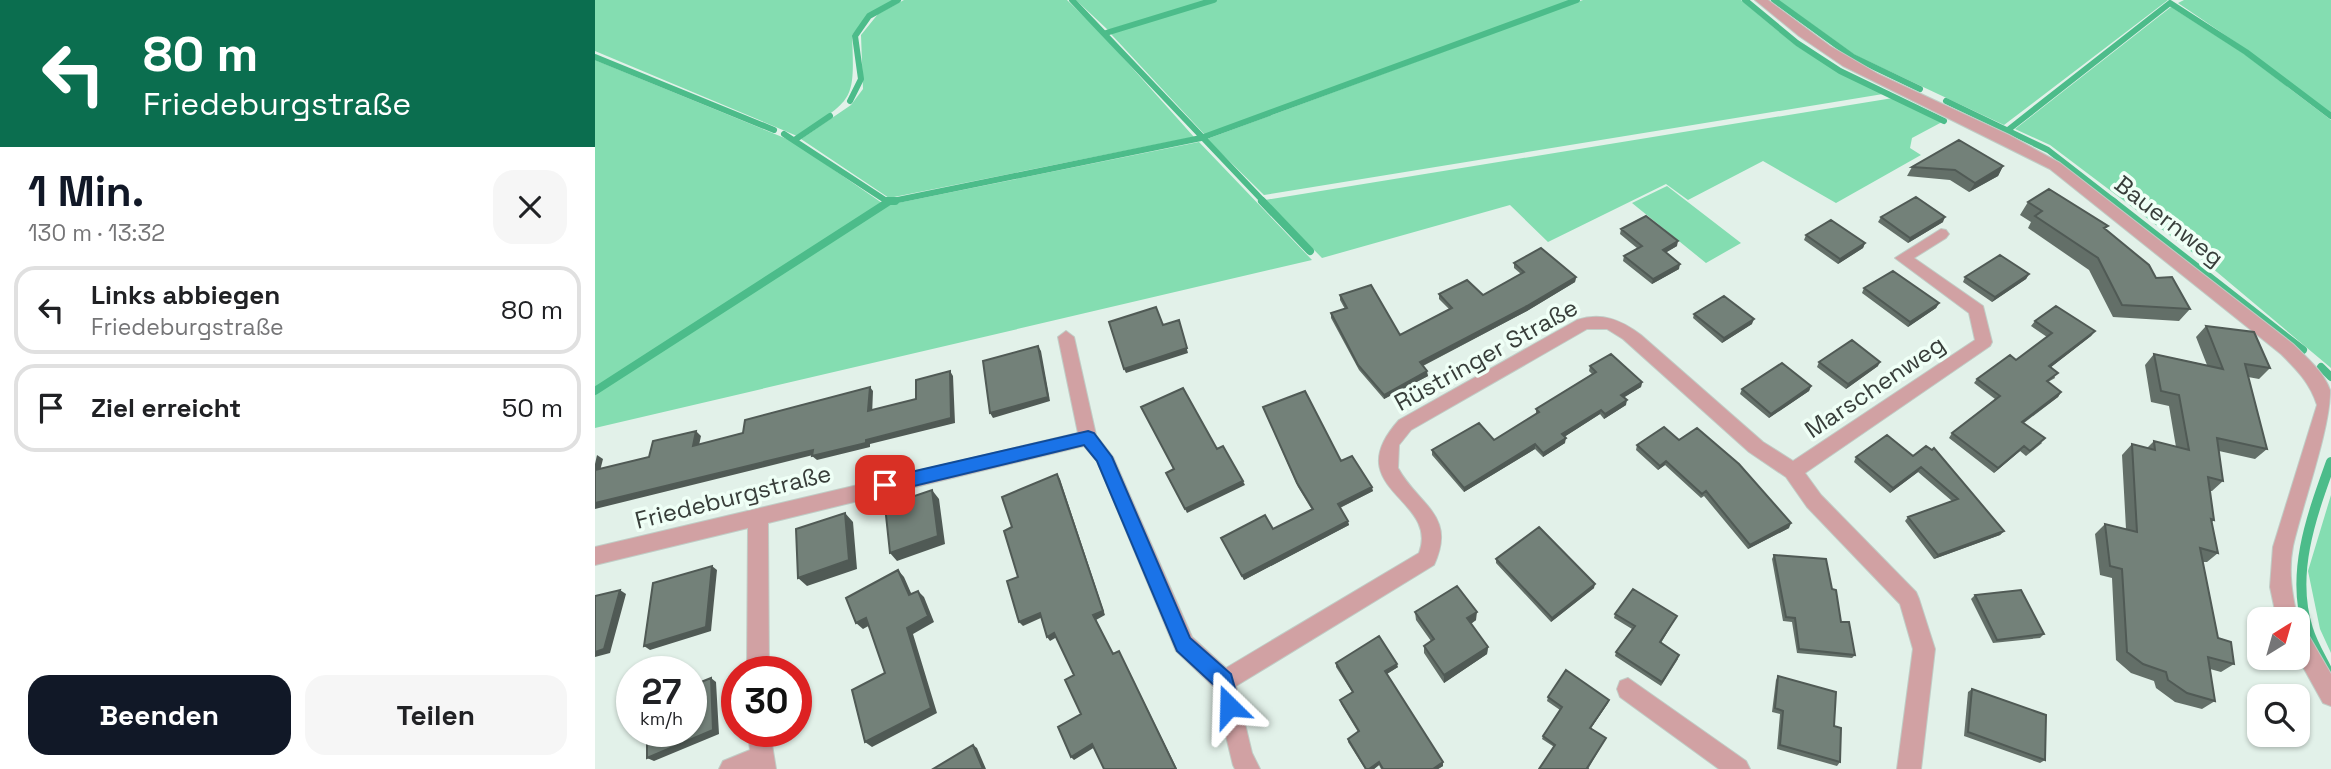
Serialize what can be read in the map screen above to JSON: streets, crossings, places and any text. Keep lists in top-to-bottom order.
{
  "streets": {
    "street": [
      "Bauernweg",
      "Rüstringer Straße",
      "Marschenweg",
      "Friedeburgstraße"
    ]
  },
  "crossings": [
    ["Rüstringer Straße", "Marschenweg"]
  ],
  "north": "top right",
  "page": {
    "turn": ["80 m", "Friedeburgstraße"],
    "heading": ["1 Min.", "130 m · 13:32"],
    "list": [
      {
        "name": "Links abbiegen",
        "note": "Friedeburgstraße",
        "value": "80 m"
      },
      {
        "name": "Ziel erreicht",
        "value": "50 m"
      }
    ],
    "speed": "27 km/h",
    "limit": "30",
    "buttons": ["Beenden", "Teilen"]
  }
}
